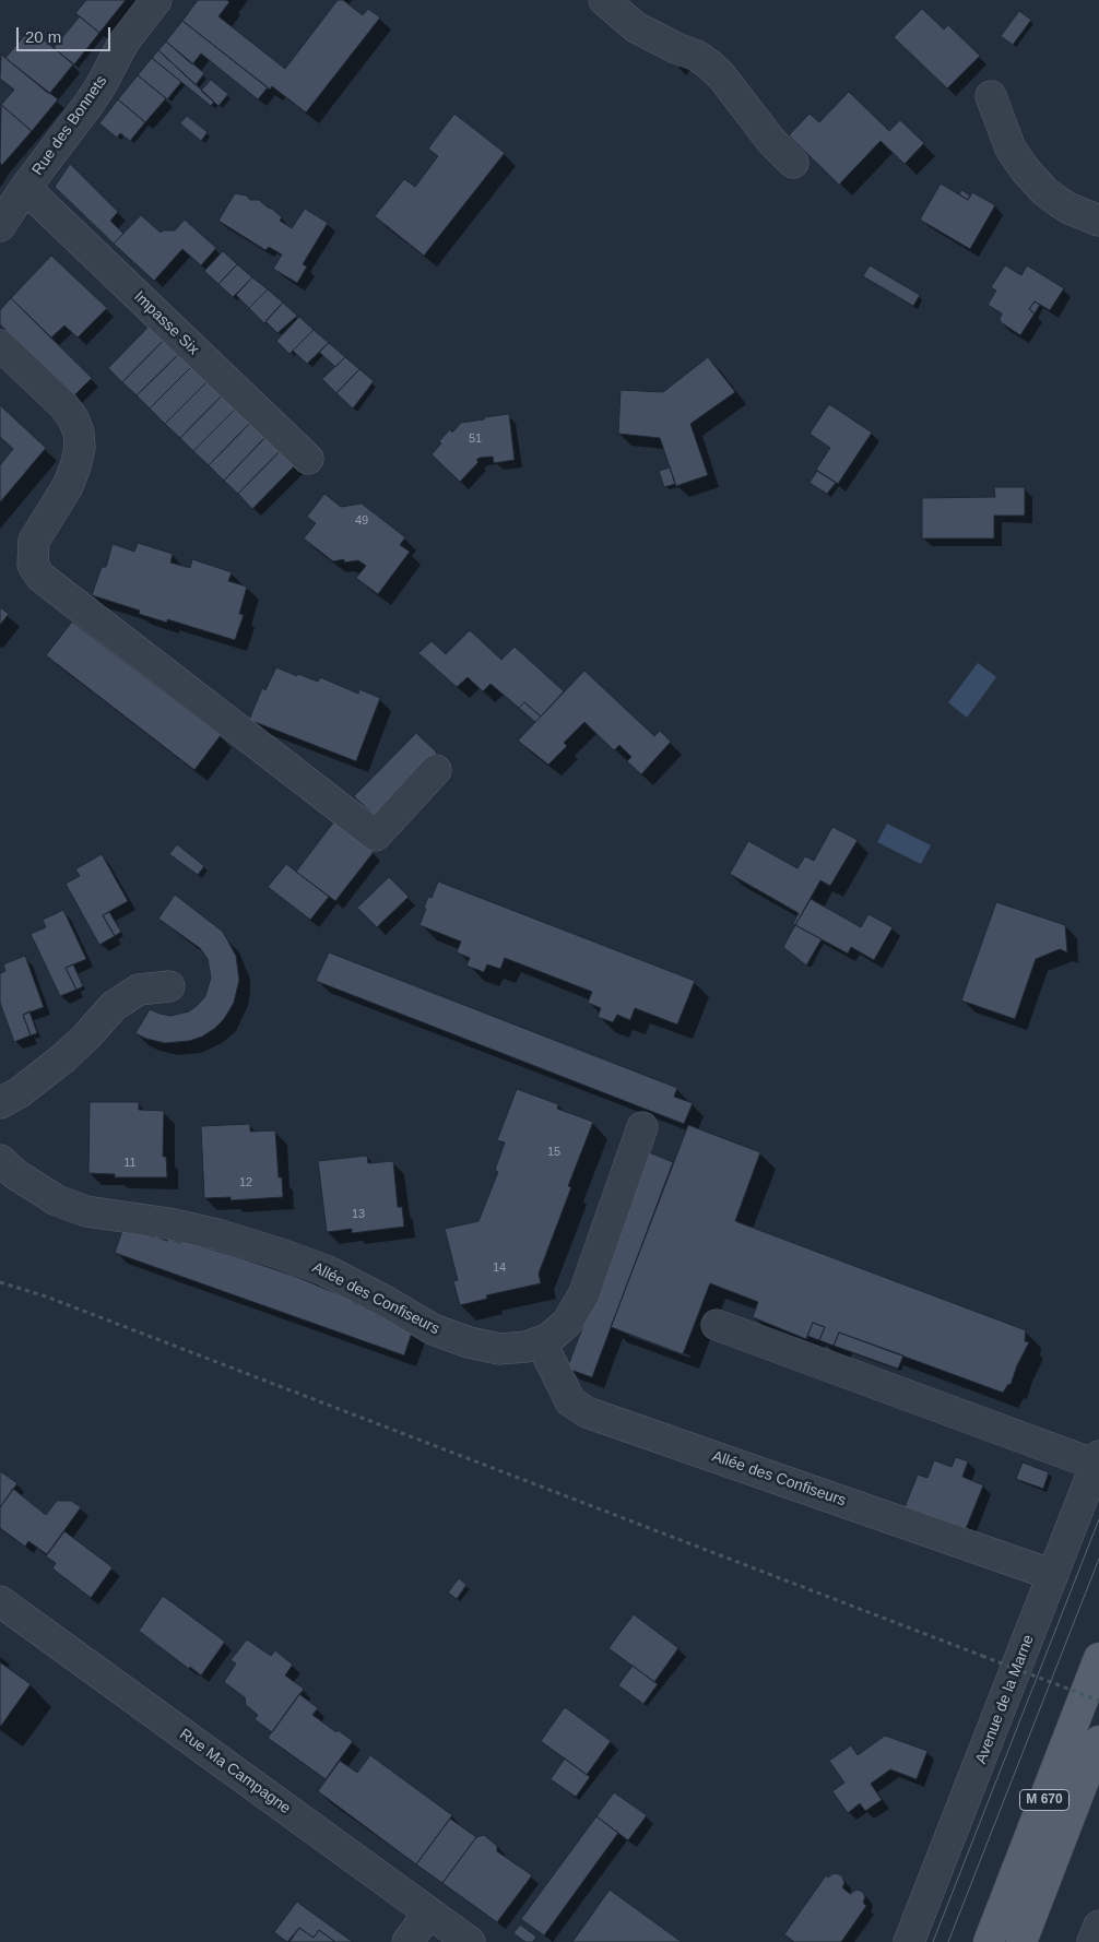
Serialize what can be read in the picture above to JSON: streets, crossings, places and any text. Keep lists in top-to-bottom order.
{
  "streets": {
    "main road": ["M 670"],
    "street": [
      "Rue des Bonnets",
      "Impasse Six",
      "Allée des Confiseurs",
      "Avenue de la Marne",
      "Rue Ma Campagne"
    ]
  },
  "crossings": [
    ["Rue des Bonnets", "Impasse Six"],
    ["Allée des Confiseurs", "Avenue de la Marne"]
  ],
  "house_numbers": [
    "51",
    "49",
    "15",
    "11",
    "12",
    "13",
    "14"
  ],
  "scale_bar": "20 m"
}
